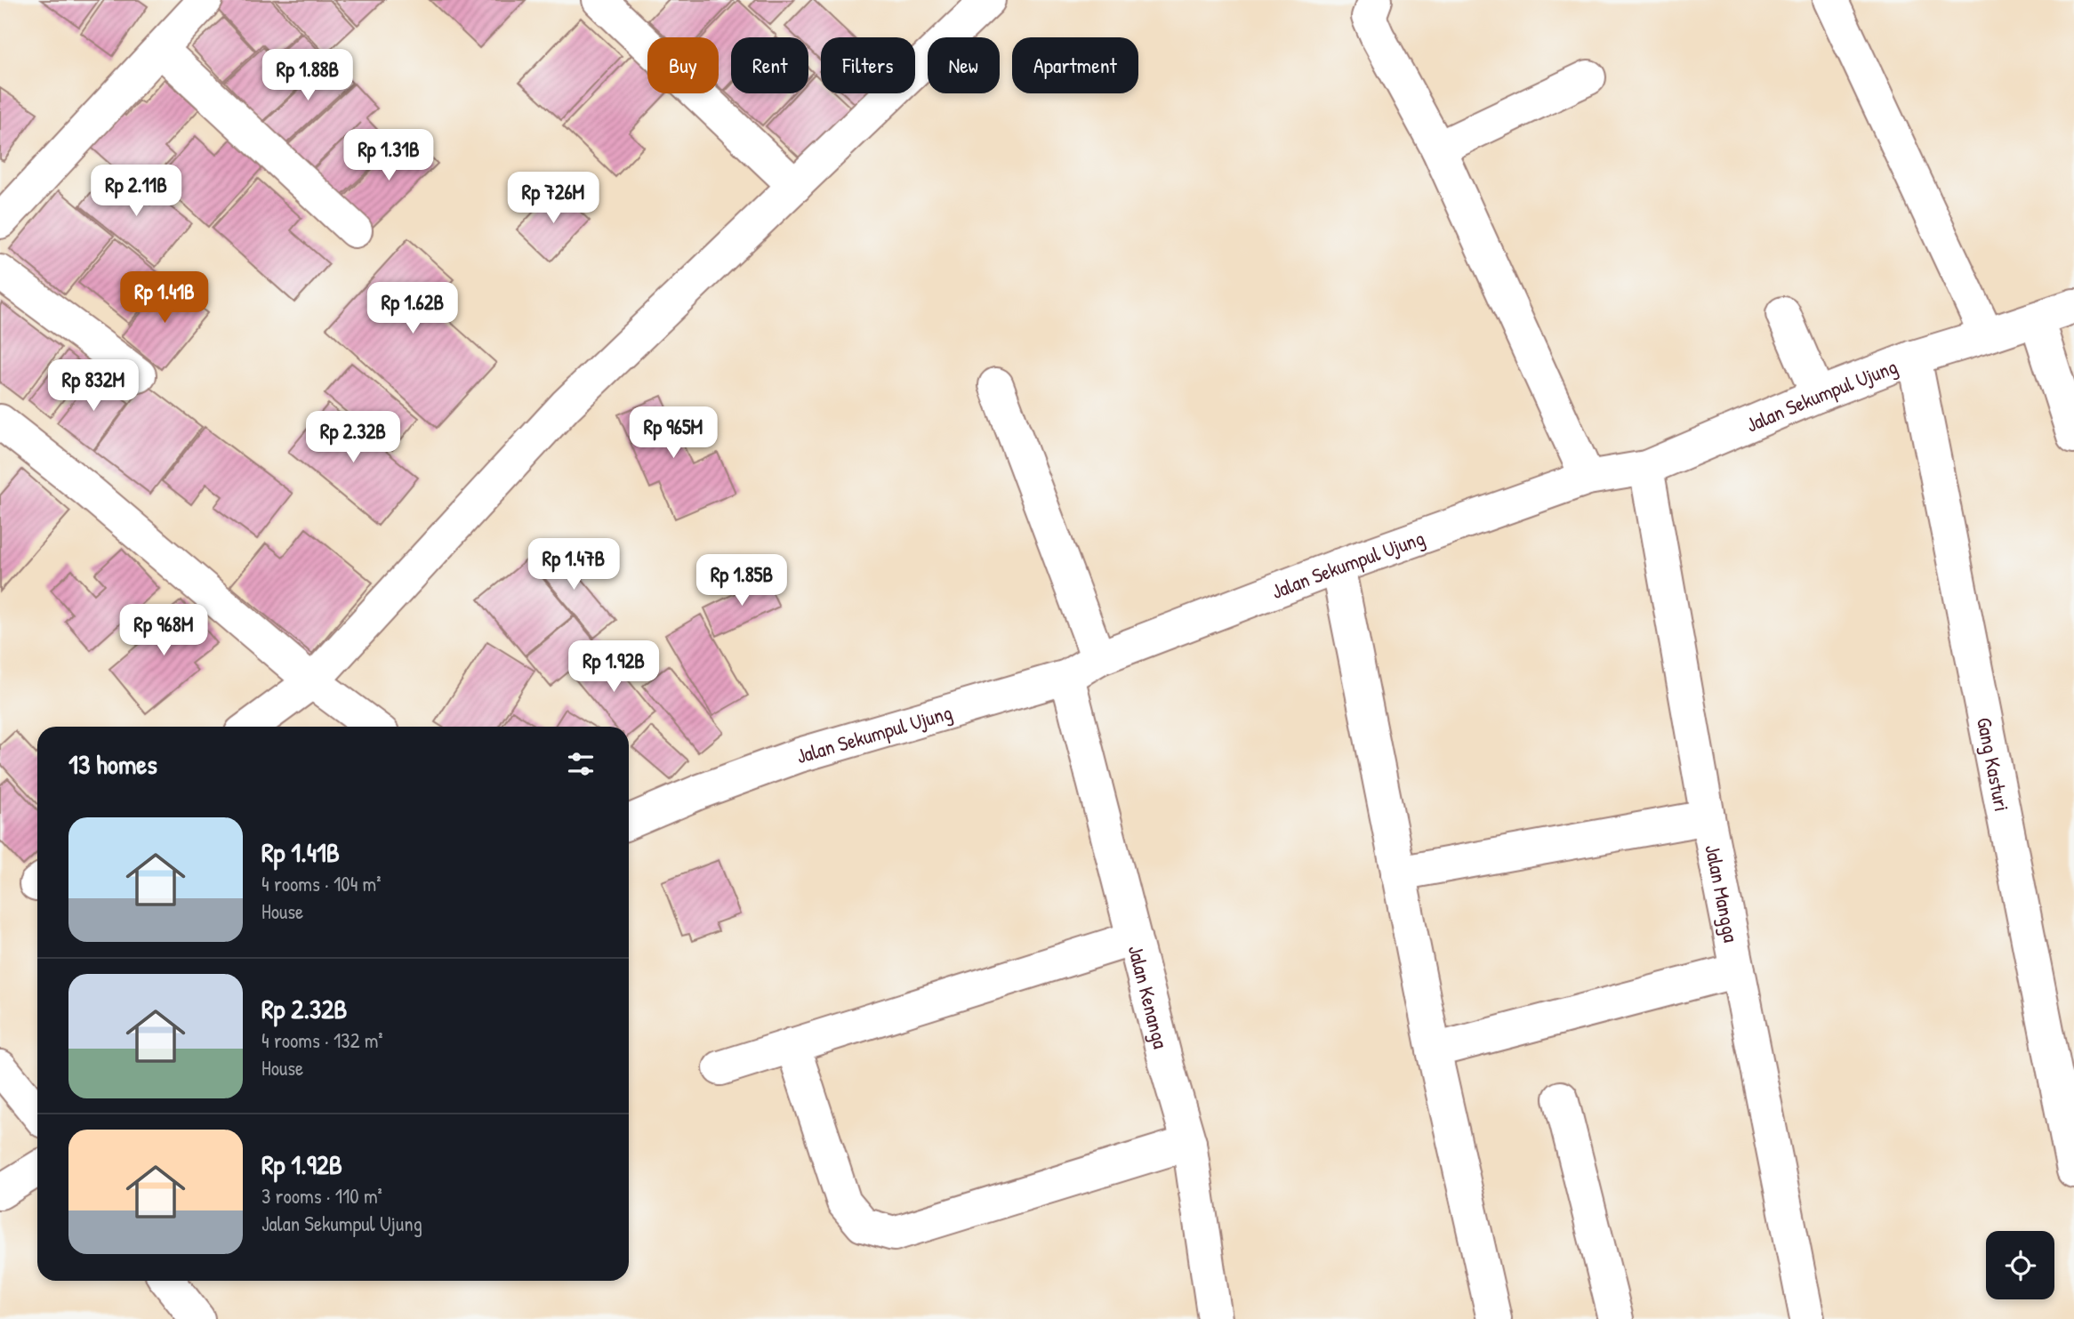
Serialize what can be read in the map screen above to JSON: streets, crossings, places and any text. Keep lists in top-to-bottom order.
{
  "streets": {
    "street": [
      "Jalan Sekumpul Ujung",
      "Gang Kasturi",
      "Jalan Mangga",
      "Jalan Kenanga"
    ]
  },
  "crossings": [
    ["Jalan Sekumpul Ujung", "Gang Kasturi"],
    ["Jalan Sekumpul Ujung", "Jalan Mangga"],
    ["Jalan Sekumpul Ujung", "Jalan Kenanga"]
  ],
  "page": {
    "chip": [
      "Buy",
      "Rent",
      "Filters",
      "New",
      "Apartment"
    ],
    "price": [
      "Rp 1.88B",
      "Rp 1.31B",
      "Rp 2.11B",
      "Rp 726M",
      "Rp 1.41B",
      "Rp 1.62B",
      "Rp 832M",
      "Rp 965M",
      "Rp 2.32B",
      "Rp 1.47B",
      "Rp 1.85B",
      "Rp 968M",
      "Rp 1.92B"
    ],
    "heading": "13 homes",
    "list": [
      {
        "name": "Rp 1.41B",
        "note": "4 rooms · 104 m² · House"
      },
      {
        "name": "Rp 2.32B",
        "note": "4 rooms · 132 m² · House"
      },
      {
        "name": "Rp 1.92B",
        "note": "3 rooms · 110 m² · Jalan Sekumpul Ujung"
      }
    ]
  }
}
